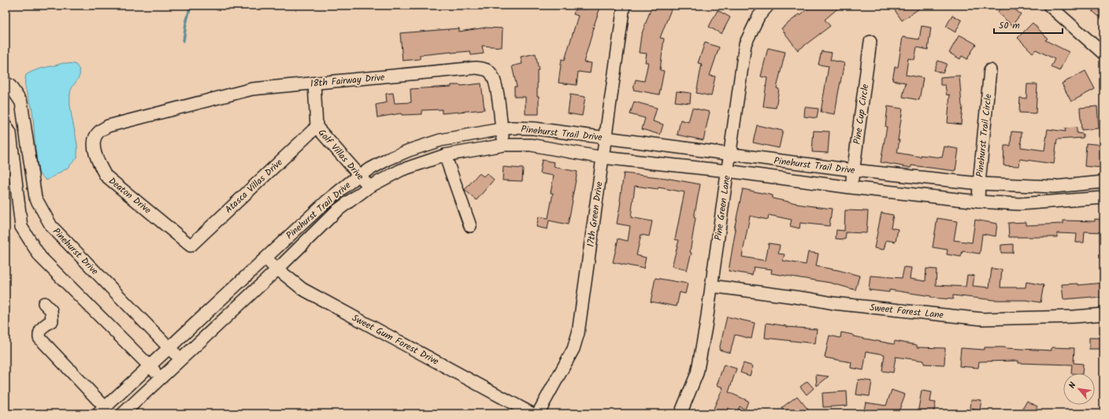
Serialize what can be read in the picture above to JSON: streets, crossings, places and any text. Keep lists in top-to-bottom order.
{
  "streets": {
    "street": [
      "18th Fairway Drive",
      "Pine Cup Circle",
      "Pinehurst Trail Drive",
      "Pinehurst Trail Circle",
      "Golf Villas Drive",
      "Atasca Villas Drive",
      "Deaton Drive",
      "Pine Green Lane",
      "17th Green Drive",
      "Pinehurst Drive",
      "Sweet Forest Lane",
      "Sweet Gum Forest Drive"
    ]
  },
  "crossings": [
    ["18th Fairway Drive", "Pinehurst Trail Drive"],
    ["18th Fairway Drive", "Golf Villas Drive"],
    ["18th Fairway Drive", "Deaton Drive"],
    ["Pine Cup Circle", "Pinehurst Trail Drive"],
    ["Pinehurst Trail Drive", "Pinehurst Trail Circle"],
    ["Pinehurst Trail Drive", "Golf Villas Drive"],
    ["Pinehurst Trail Drive", "Pine Green Lane"],
    ["Pinehurst Trail Drive", "17th Green Drive"],
    ["Pinehurst Trail Drive", "Pinehurst Drive"],
    ["Pinehurst Trail Drive", "Sweet Gum Forest Drive"],
    ["Golf Villas Drive", "Atasca Villas Drive"],
    ["Atasca Villas Drive", "Deaton Drive"],
    ["Pine Green Lane", "Sweet Forest Lane"]
  ],
  "scale_bar": "50 m",
  "north": "top left"
}
